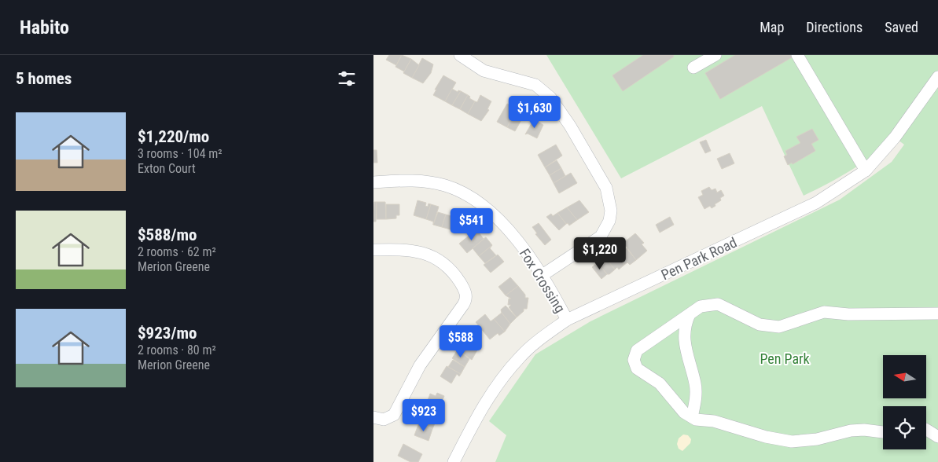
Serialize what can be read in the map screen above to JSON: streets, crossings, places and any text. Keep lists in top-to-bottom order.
{
  "streets": {
    "street": ["Pen Park Road", "Fox Crossing"]
  },
  "crossings": [
    ["Pen Park Road", "Fox Crossing"]
  ],
  "parks": ["Pen Park"],
  "north": "left",
  "page": {
    "header": "Habito",
    "nav": ["Map", "Directions", "Saved"],
    "heading": "5 homes",
    "price": [
      "$1,630",
      "$541",
      "$1,220",
      "$588",
      "$923"
    ],
    "list": [
      {
        "name": "$1,220/mo",
        "note": "3 rooms · 104 m² · Exton Court"
      },
      {
        "name": "$588/mo",
        "note": "2 rooms · 62 m² · Merion Greene"
      },
      {
        "name": "$923/mo",
        "note": "2 rooms · 80 m² · Merion Greene"
      }
    ]
  }
}
